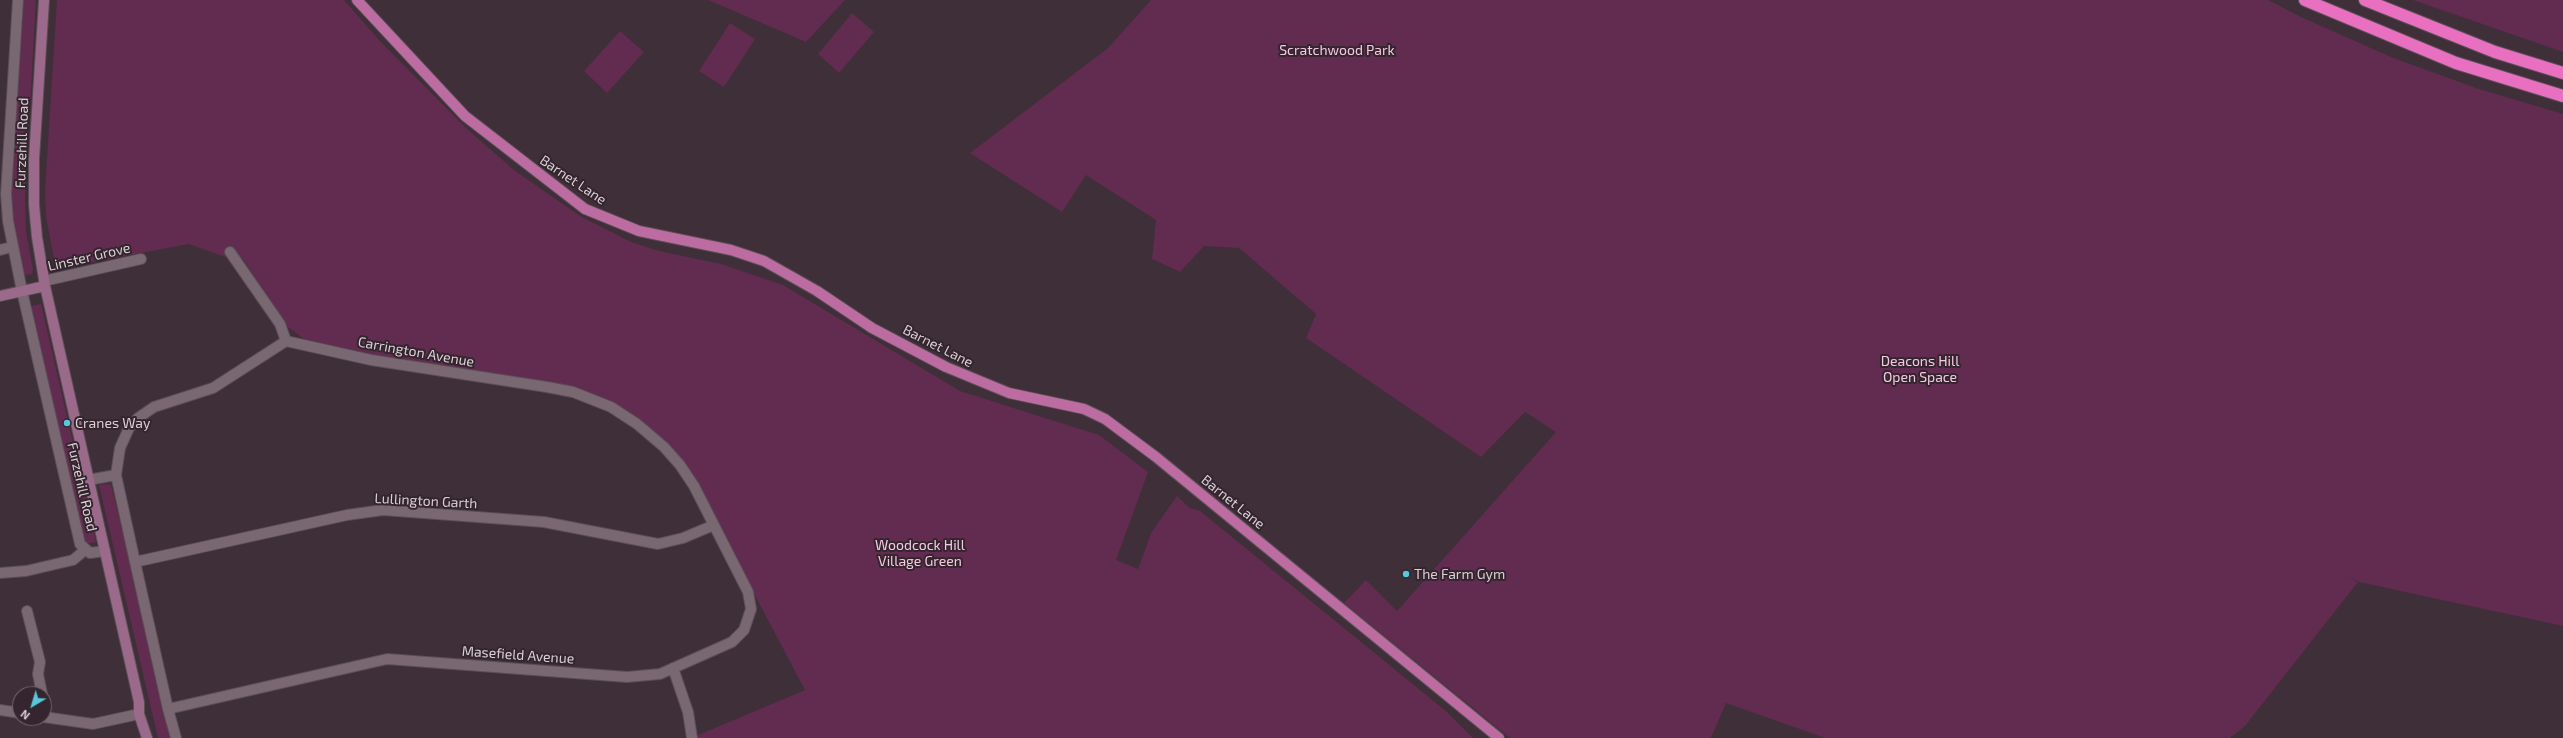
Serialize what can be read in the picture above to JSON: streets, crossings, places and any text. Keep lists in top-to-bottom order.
{
  "streets": {
    "main road": ["Barnet Lane"],
    "street": [
      "Furzehill Road",
      "Linster Grove",
      "Carrington Avenue",
      "Lullington Garth",
      "Masefield Avenue"
    ]
  },
  "crossings": [
    ["Furzehill Road", "Linster Grove"],
    ["Carrington Avenue", "Lullington Garth"],
    ["Carrington Avenue", "Masefield Avenue"],
    ["Lullington Garth", "Masefield Avenue"]
  ],
  "parks": ["Scratchwood Park", "Deacons Hill Open Space", "Woodcock Hill Village Green"],
  "places": ["Cranes Way", "The Farm Gym"],
  "north": "bottom left"
}
